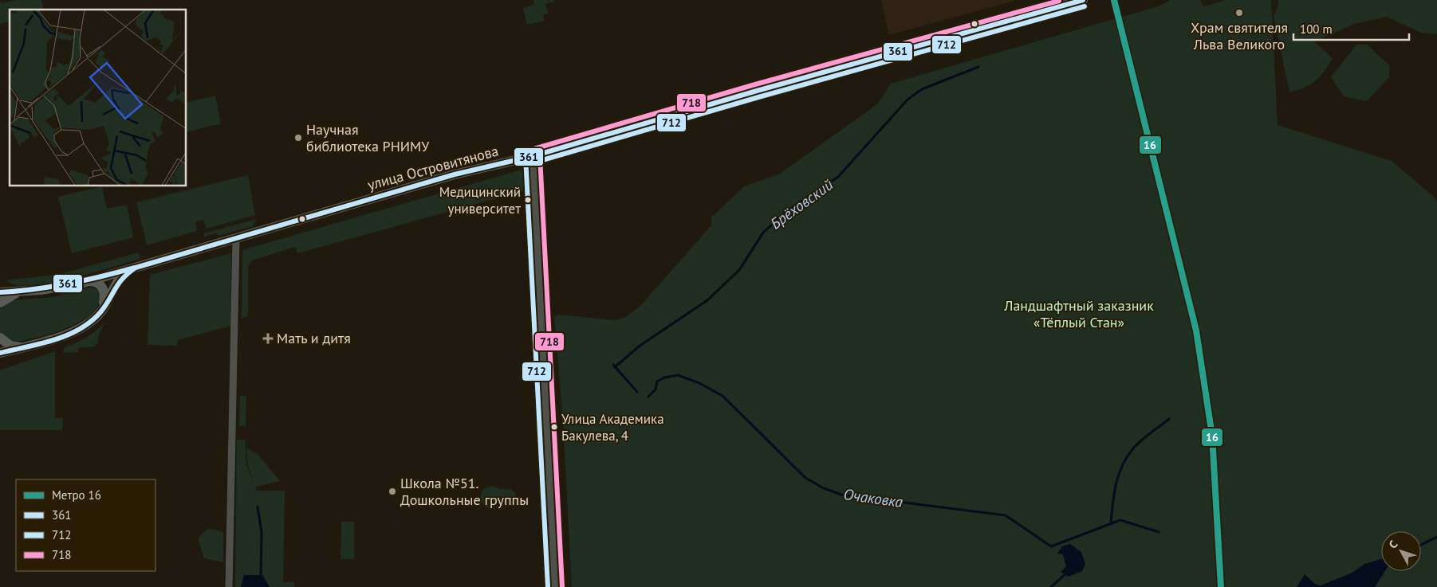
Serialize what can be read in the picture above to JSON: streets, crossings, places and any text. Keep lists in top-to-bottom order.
{
  "streets": {
    "main road": ["улица Островитянова"]
  },
  "water": ["Брёховский", "Очаковка"],
  "parks": ["Ландшафтный заказник «Тёплый Стан»"],
  "places": {
    "other": [
      "Храм святителя Льва Великого",
      "Научная библиотека РНИМУ",
      "Медицинский университет",
      "Улица Академика Бакулева, 4",
      "Школа №51. Дошкольные группы"
    ],
    "health": ["Мать и дитя"]
  },
  "lines": [
    "metro line 16",
    "transit line 361",
    "transit line 718",
    "transit line 712"
  ],
  "legend": [
    "Метро 16",
    "361",
    "712",
    "718"
  ],
  "scale_bar": "100 m",
  "north": "top left"
}
